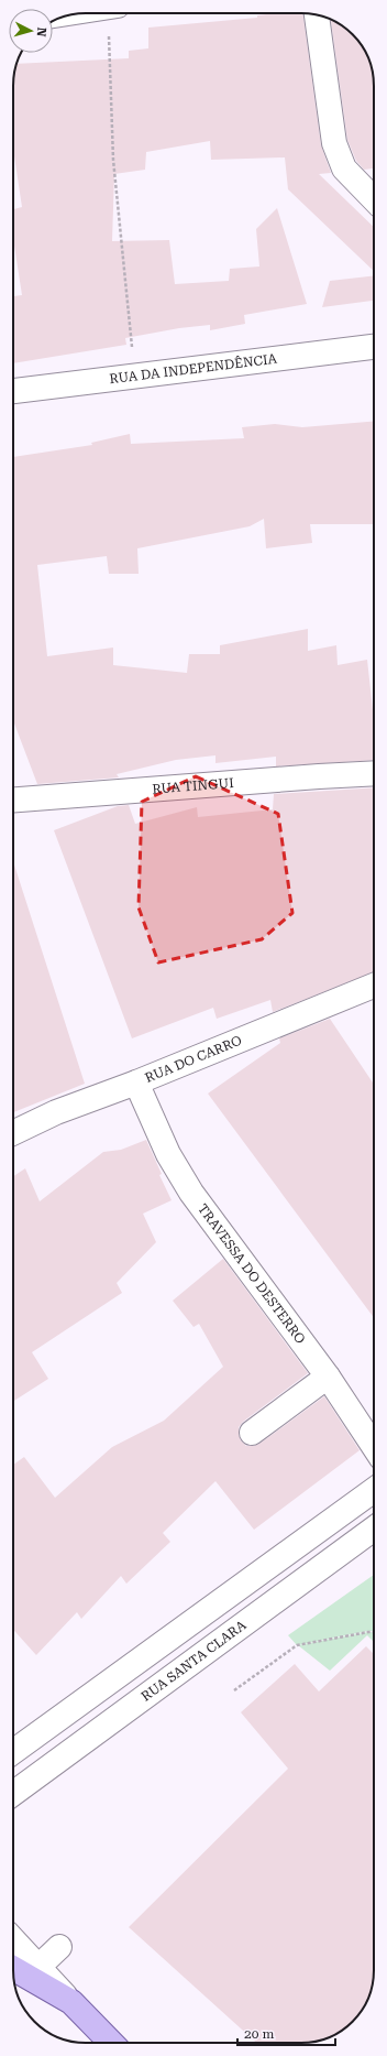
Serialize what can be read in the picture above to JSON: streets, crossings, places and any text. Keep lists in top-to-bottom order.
{
  "streets": {
    "street": [
      "RUA DA INDEPENDÊNCIA",
      "RUA TINGUI",
      "RUA DO CARRO",
      "TRAVESSA DO DESTERRO",
      "RUA SANTA CLARA"
    ]
  },
  "crossings": [
    ["RUA DO CARRO", "TRAVESSA DO DESTERRO"]
  ],
  "scale_bar": "20 m",
  "north": "right"
}
